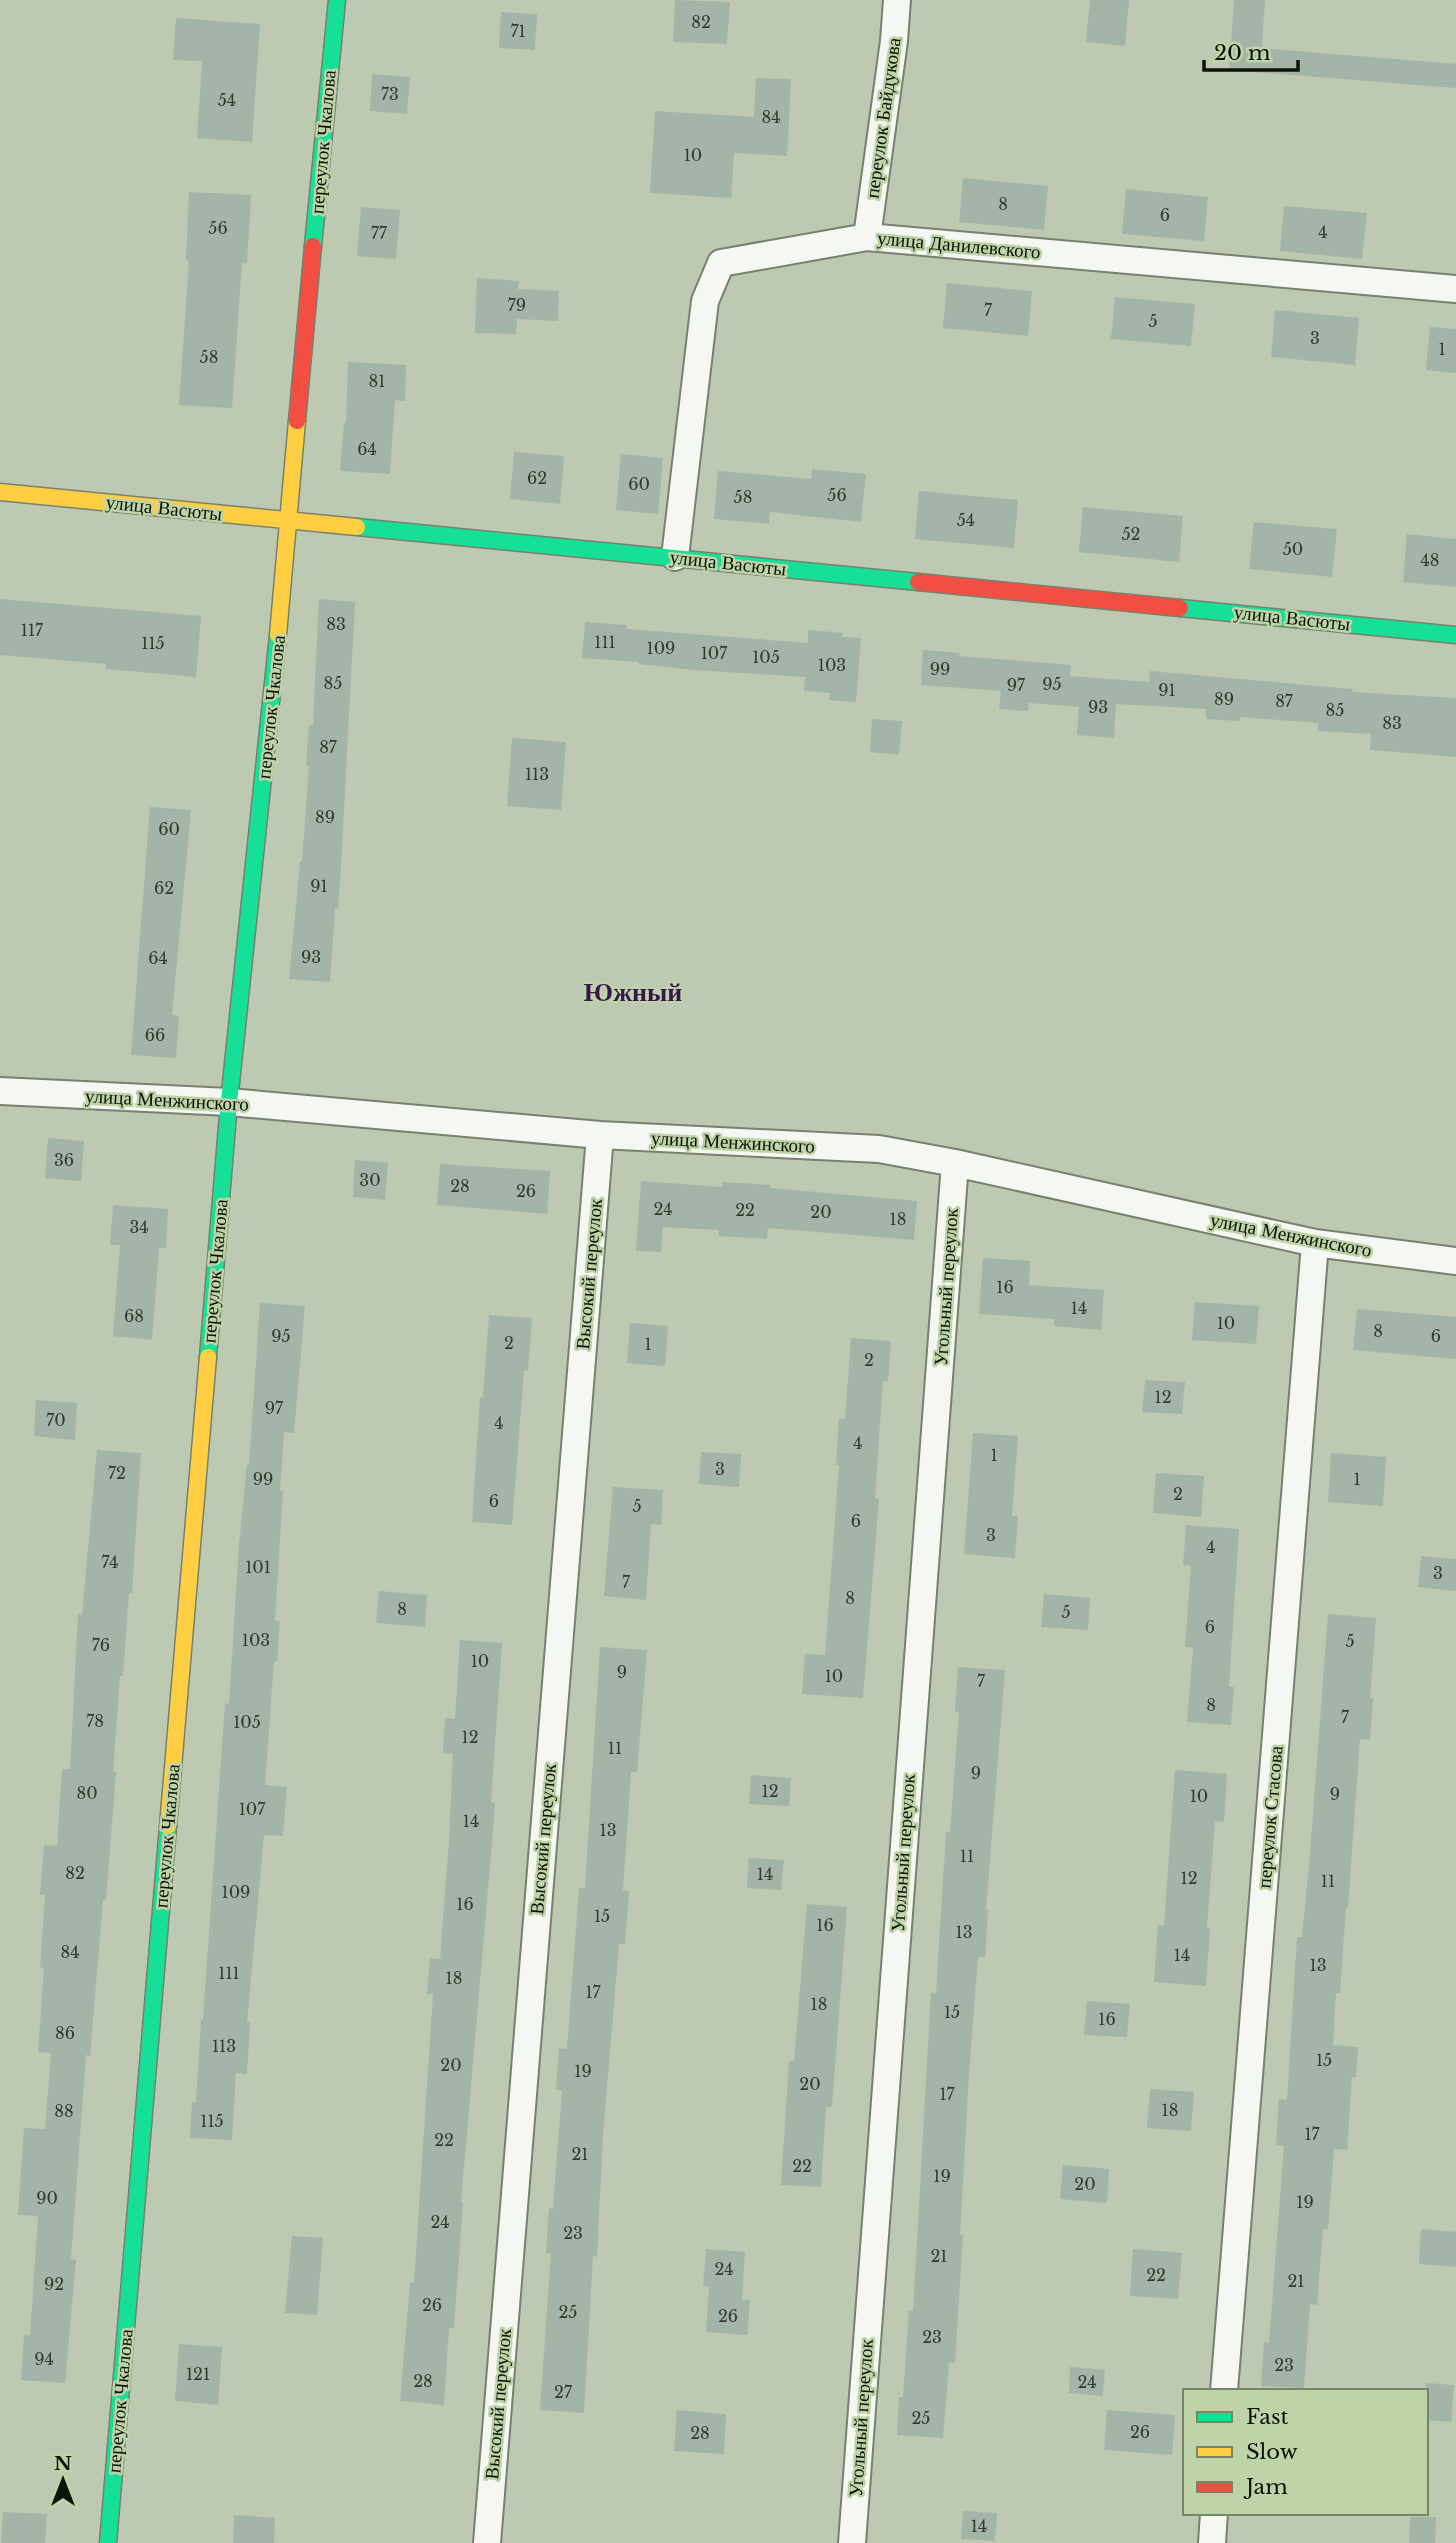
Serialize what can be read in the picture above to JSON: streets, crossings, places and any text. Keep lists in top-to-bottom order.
{
  "streets": {
    "street": [
      "переулок Байдукова",
      "переулок Чкалова",
      "улица Данилевского",
      "улица Васюты",
      "улица Менжинского",
      "Высокий переулок",
      "Угольный переулок",
      "переулок Стасова"
    ]
  },
  "crossings": [
    ["переулок Байдукова", "улица Данилевского"],
    ["переулок Чкалова", "улица Васюты"],
    ["переулок Чкалова", "улица Менжинского"],
    ["улица Данилевского", "улица Васюты"],
    ["улица Менжинского", "Высокий переулок"],
    ["улица Менжинского", "Угольный переулок"],
    ["улица Менжинского", "переулок Стасова"]
  ],
  "districts": ["Южный"],
  "house_numbers": [
    "82",
    "71",
    "73",
    "54",
    "84",
    "10",
    "8",
    "6",
    "56",
    "4",
    "77",
    "79",
    "7",
    "5",
    "3",
    "1",
    "58",
    "81",
    "64",
    "62",
    "60",
    "56",
    "58",
    "54",
    "52",
    "50",
    "48",
    "83",
    "117",
    "111",
    "115",
    "109",
    "107",
    "105",
    "103",
    "99",
    "85",
    "95",
    "97",
    "91",
    "89",
    "87",
    "93",
    "85",
    "83",
    "87",
    "113",
    "89",
    "60",
    "91",
    "62",
    "93",
    "64",
    "66",
    "36",
    "30",
    "28",
    "26",
    "24",
    "22",
    "20",
    "18",
    "34",
    "16",
    "14",
    "68",
    "10",
    "8",
    "95",
    "6",
    "2",
    "1",
    "2",
    "12",
    "97",
    "70",
    "4",
    "4",
    "1",
    "3",
    "72",
    "99",
    "1",
    "2",
    "6",
    "5",
    "6",
    "3",
    "4",
    "74",
    "101",
    "3",
    "7",
    "8",
    "8",
    "5",
    "6",
    "103",
    "5",
    "76",
    "10",
    "9",
    "10",
    "7",
    "8",
    "7",
    "78",
    "105",
    "12",
    "11",
    "9",
    "12",
    "80",
    "9",
    "10",
    "107",
    "14",
    "13",
    "11",
    "82",
    "14",
    "12",
    "11",
    "109",
    "16",
    "15",
    "16",
    "13",
    "84",
    "14",
    "13",
    "111",
    "18",
    "17",
    "18",
    "15",
    "16",
    "86",
    "113",
    "15",
    "20",
    "19",
    "20",
    "17",
    "18",
    "88",
    "115",
    "17",
    "22",
    "21",
    "22",
    "19",
    "20",
    "90",
    "19",
    "24",
    "23",
    "21",
    "24",
    "22",
    "21",
    "92",
    "26",
    "25",
    "26",
    "23",
    "94",
    "23",
    "121",
    "28",
    "24",
    "27",
    "25",
    "26",
    "28",
    "14"
  ],
  "legend": ["Fast", "Slow", "Jam"],
  "scale_bar": "20 m",
  "north": "top"
}
